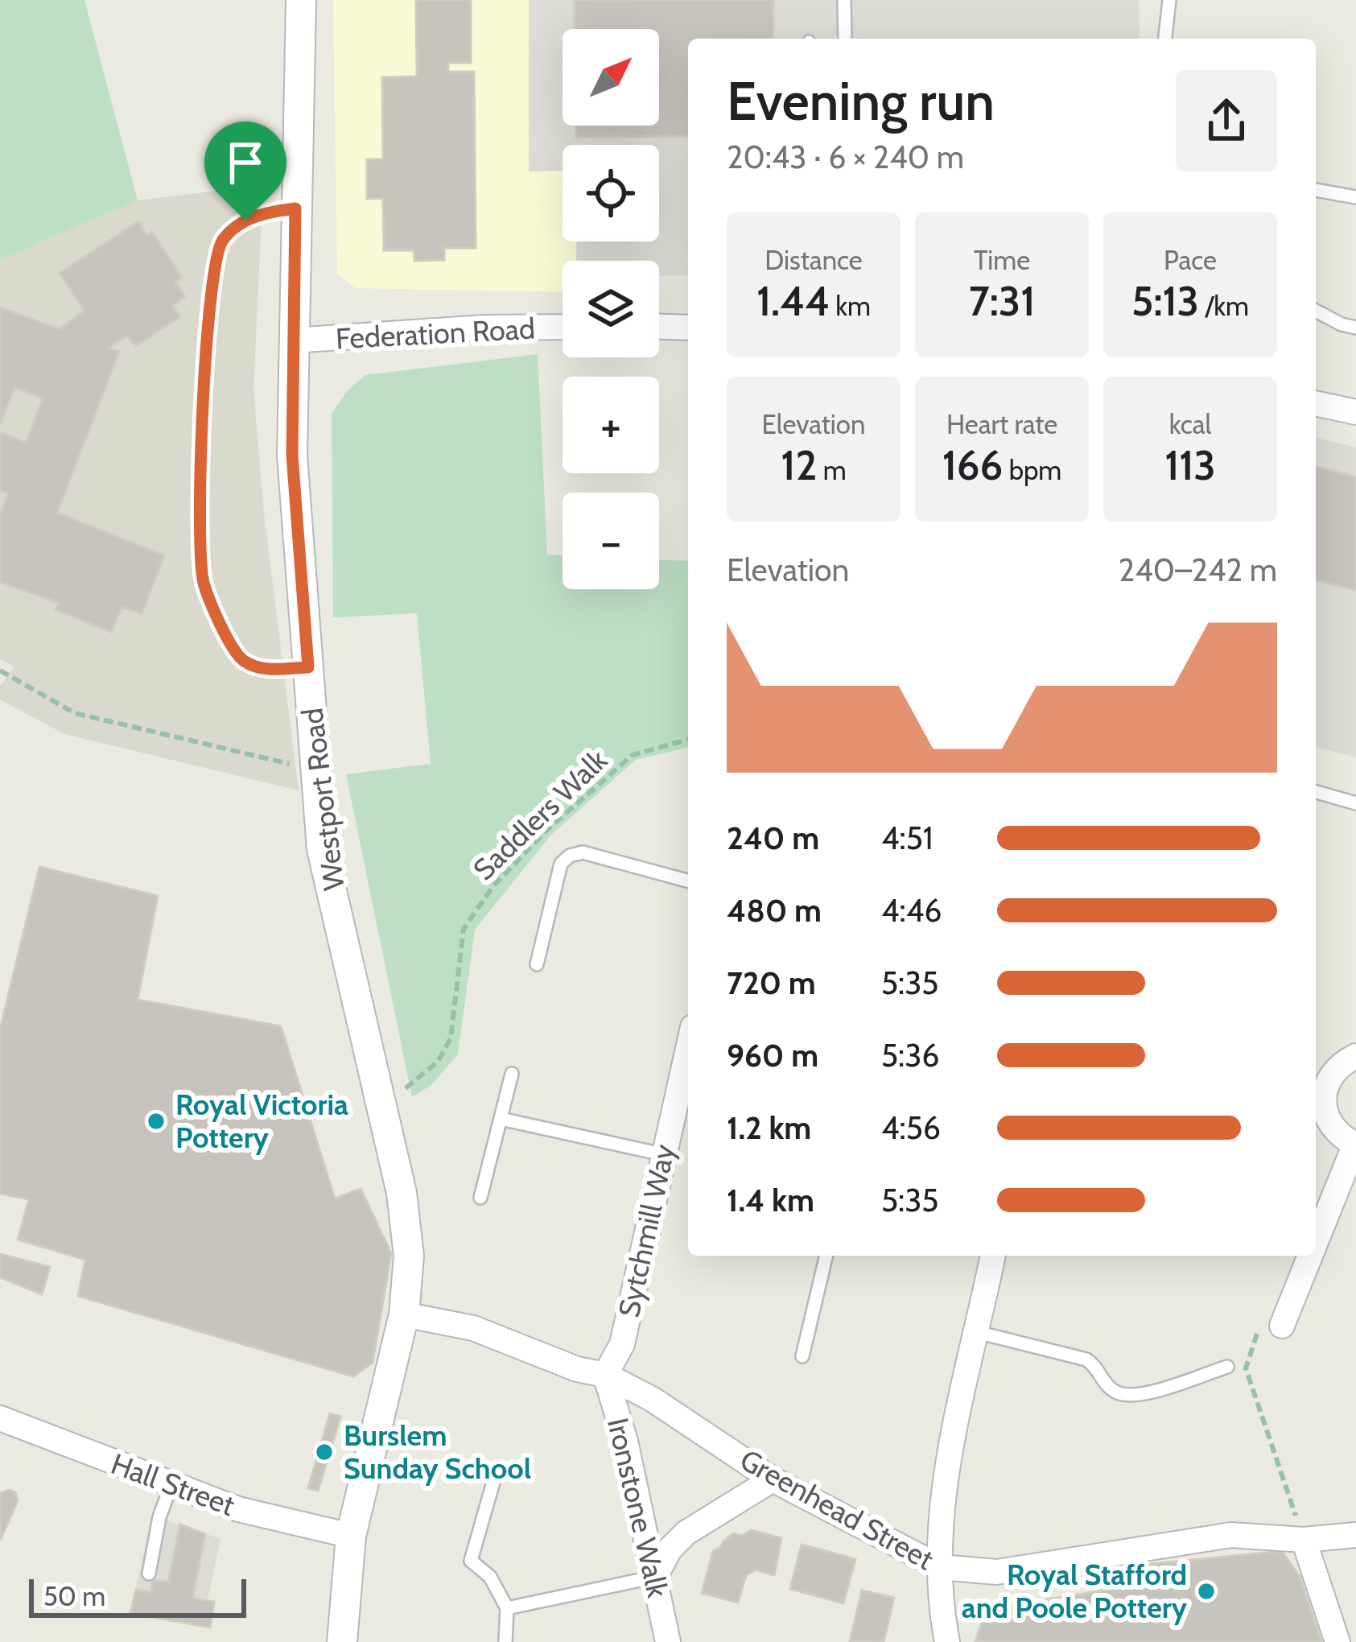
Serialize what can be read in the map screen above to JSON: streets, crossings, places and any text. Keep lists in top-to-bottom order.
{
  "streets": {
    "street": [
      "Federation Road",
      "Westport Road",
      "Sytchmill Way",
      "Hall Street",
      "Ironstone Walk",
      "Greenhead Street"
    ],
    "path": ["Saddlers Walk"]
  },
  "crossings": [
    ["Federation Road", "Westport Road"],
    ["Westport Road", "Saddlers Walk"],
    ["Westport Road", "Hall Street"],
    ["Westport Road", "Greenhead Street"],
    ["Sytchmill Way", "Ironstone Walk"],
    ["Sytchmill Way", "Greenhead Street"],
    ["Ironstone Walk", "Greenhead Street"]
  ],
  "places": ["Royal Victoria Pottery", "Burslem Sunday School", "Royal Stafford and Poole Pottery"],
  "scale_bar": "50 m",
  "north": "top right",
  "page": {
    "map_buttons": ["+", "−"],
    "heading": ["Evening run", "20:43 · 6 × 240 m"],
    "stats": [
      ["Distance", "1.44 km"],
      ["Time", "7:31"],
      ["Pace", "5:13 /km"],
      ["Elevation", "12 m"],
      ["Heart rate", "166 bpm"],
      ["kcal", "113"]
    ],
    "chart": ["Elevation", "240–242 m"],
    "list": [
      {
        "name": "240 m",
        "note": "4:51"
      },
      {
        "name": "480 m",
        "note": "4:46"
      },
      {
        "name": "720 m",
        "note": "5:35"
      },
      {
        "name": "960 m",
        "note": "5:36"
      },
      {
        "name": "1.2 km",
        "note": "4:56"
      },
      {
        "name": "1.4 km",
        "note": "5:35"
      }
    ],
    "scale": "50 m"
  }
}
